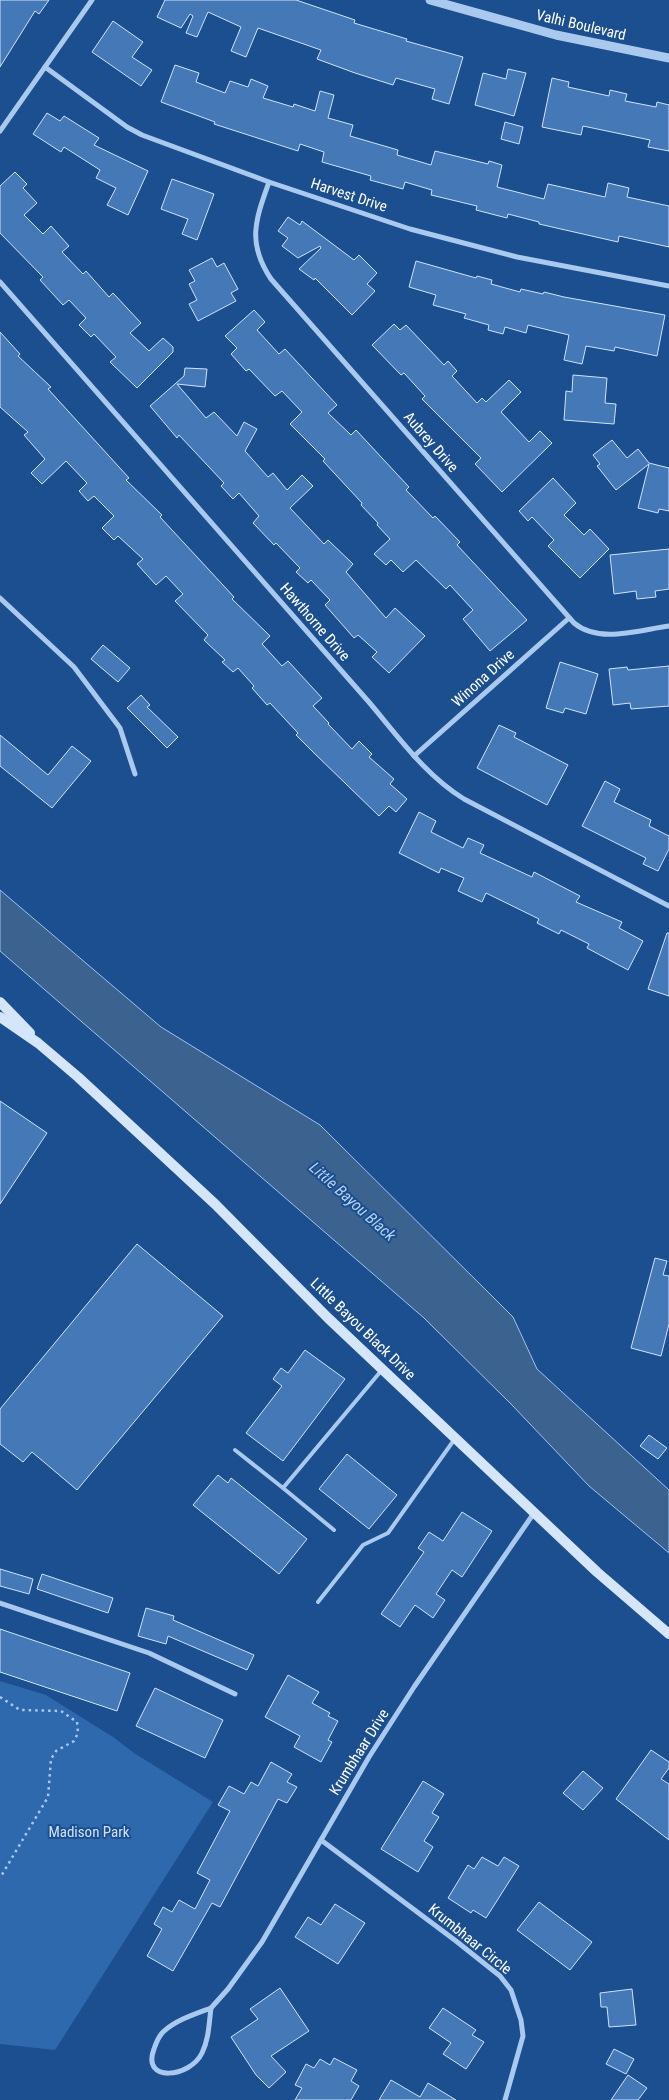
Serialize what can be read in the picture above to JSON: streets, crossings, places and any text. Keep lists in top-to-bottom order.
{
  "streets": {
    "main road": ["Little Bayou Black Drive"],
    "street": [
      "Valhi Boulevard",
      "Harvest Drive",
      "Aubrey Drive",
      "Hawthorne Drive",
      "Winona Drive",
      "Krumbhaar Drive",
      "Krumbhaar Circle"
    ]
  },
  "crossings": [
    ["Harvest Drive", "Aubrey Drive"],
    ["Aubrey Drive", "Winona Drive"],
    ["Hawthorne Drive", "Winona Drive"],
    ["Little Bayou Black Drive", "Krumbhaar Drive"],
    ["Krumbhaar Drive", "Krumbhaar Circle"]
  ],
  "water": ["Little Bayou Black"],
  "parks": ["Madison Park"]
}
